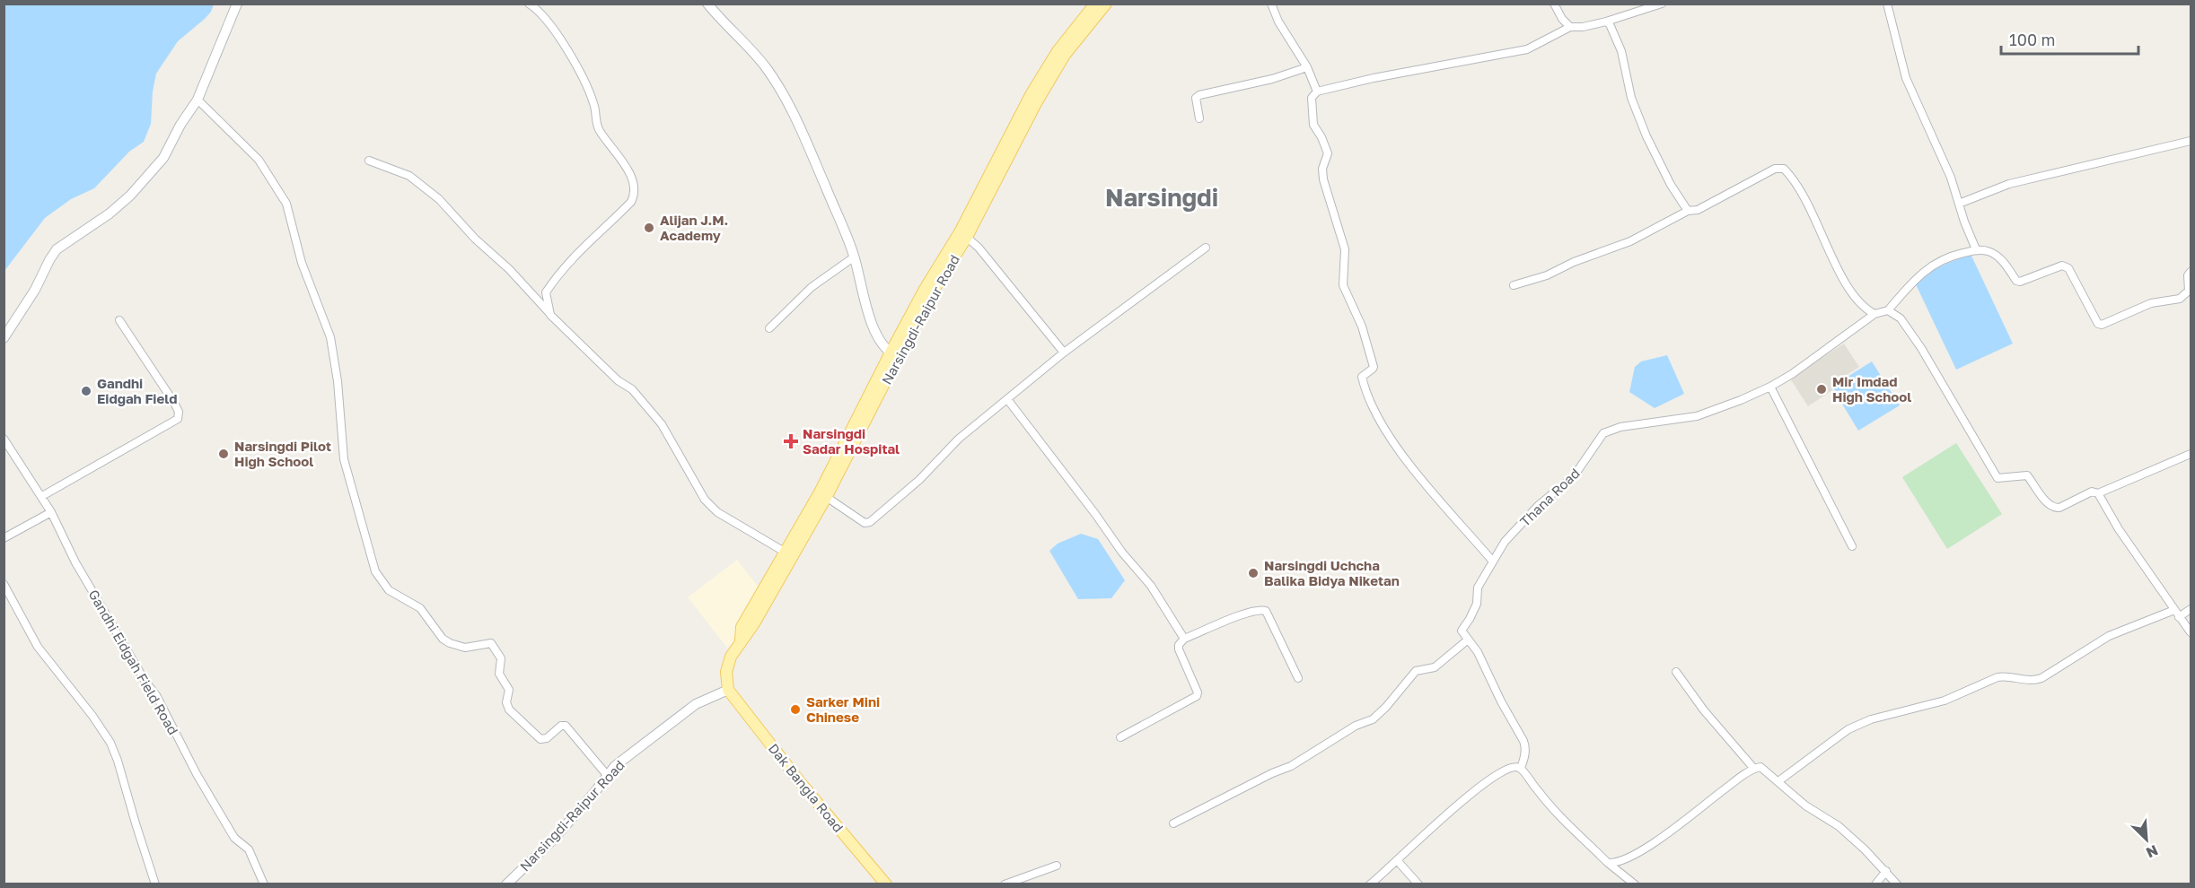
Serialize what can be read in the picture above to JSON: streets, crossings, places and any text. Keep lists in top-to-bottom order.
{
  "streets": {
    "main road": ["Narsingdi-Raipur Road", "Dak Bangla Road"],
    "street": ["Thana Road", "Gandhi Eidgah Field Road"]
  },
  "crossings": [
    ["Narsingdi-Raipur Road", "Dak Bangla Road"]
  ],
  "districts": ["Narsingdi"],
  "places": {
    "other": [
      "Alijan J.M. Academy",
      "Mir Imdad High School",
      "Gandhi Eidgah Field",
      "Narsingdi Pilot High School",
      "Narsingdi Uchcha Balika Bidya Niketan",
      "Sarker Mini Chinese"
    ],
    "health": ["Narsingdi Sadar Hospital"]
  },
  "scale_bar": "100 m",
  "north": "bottom right"
}
